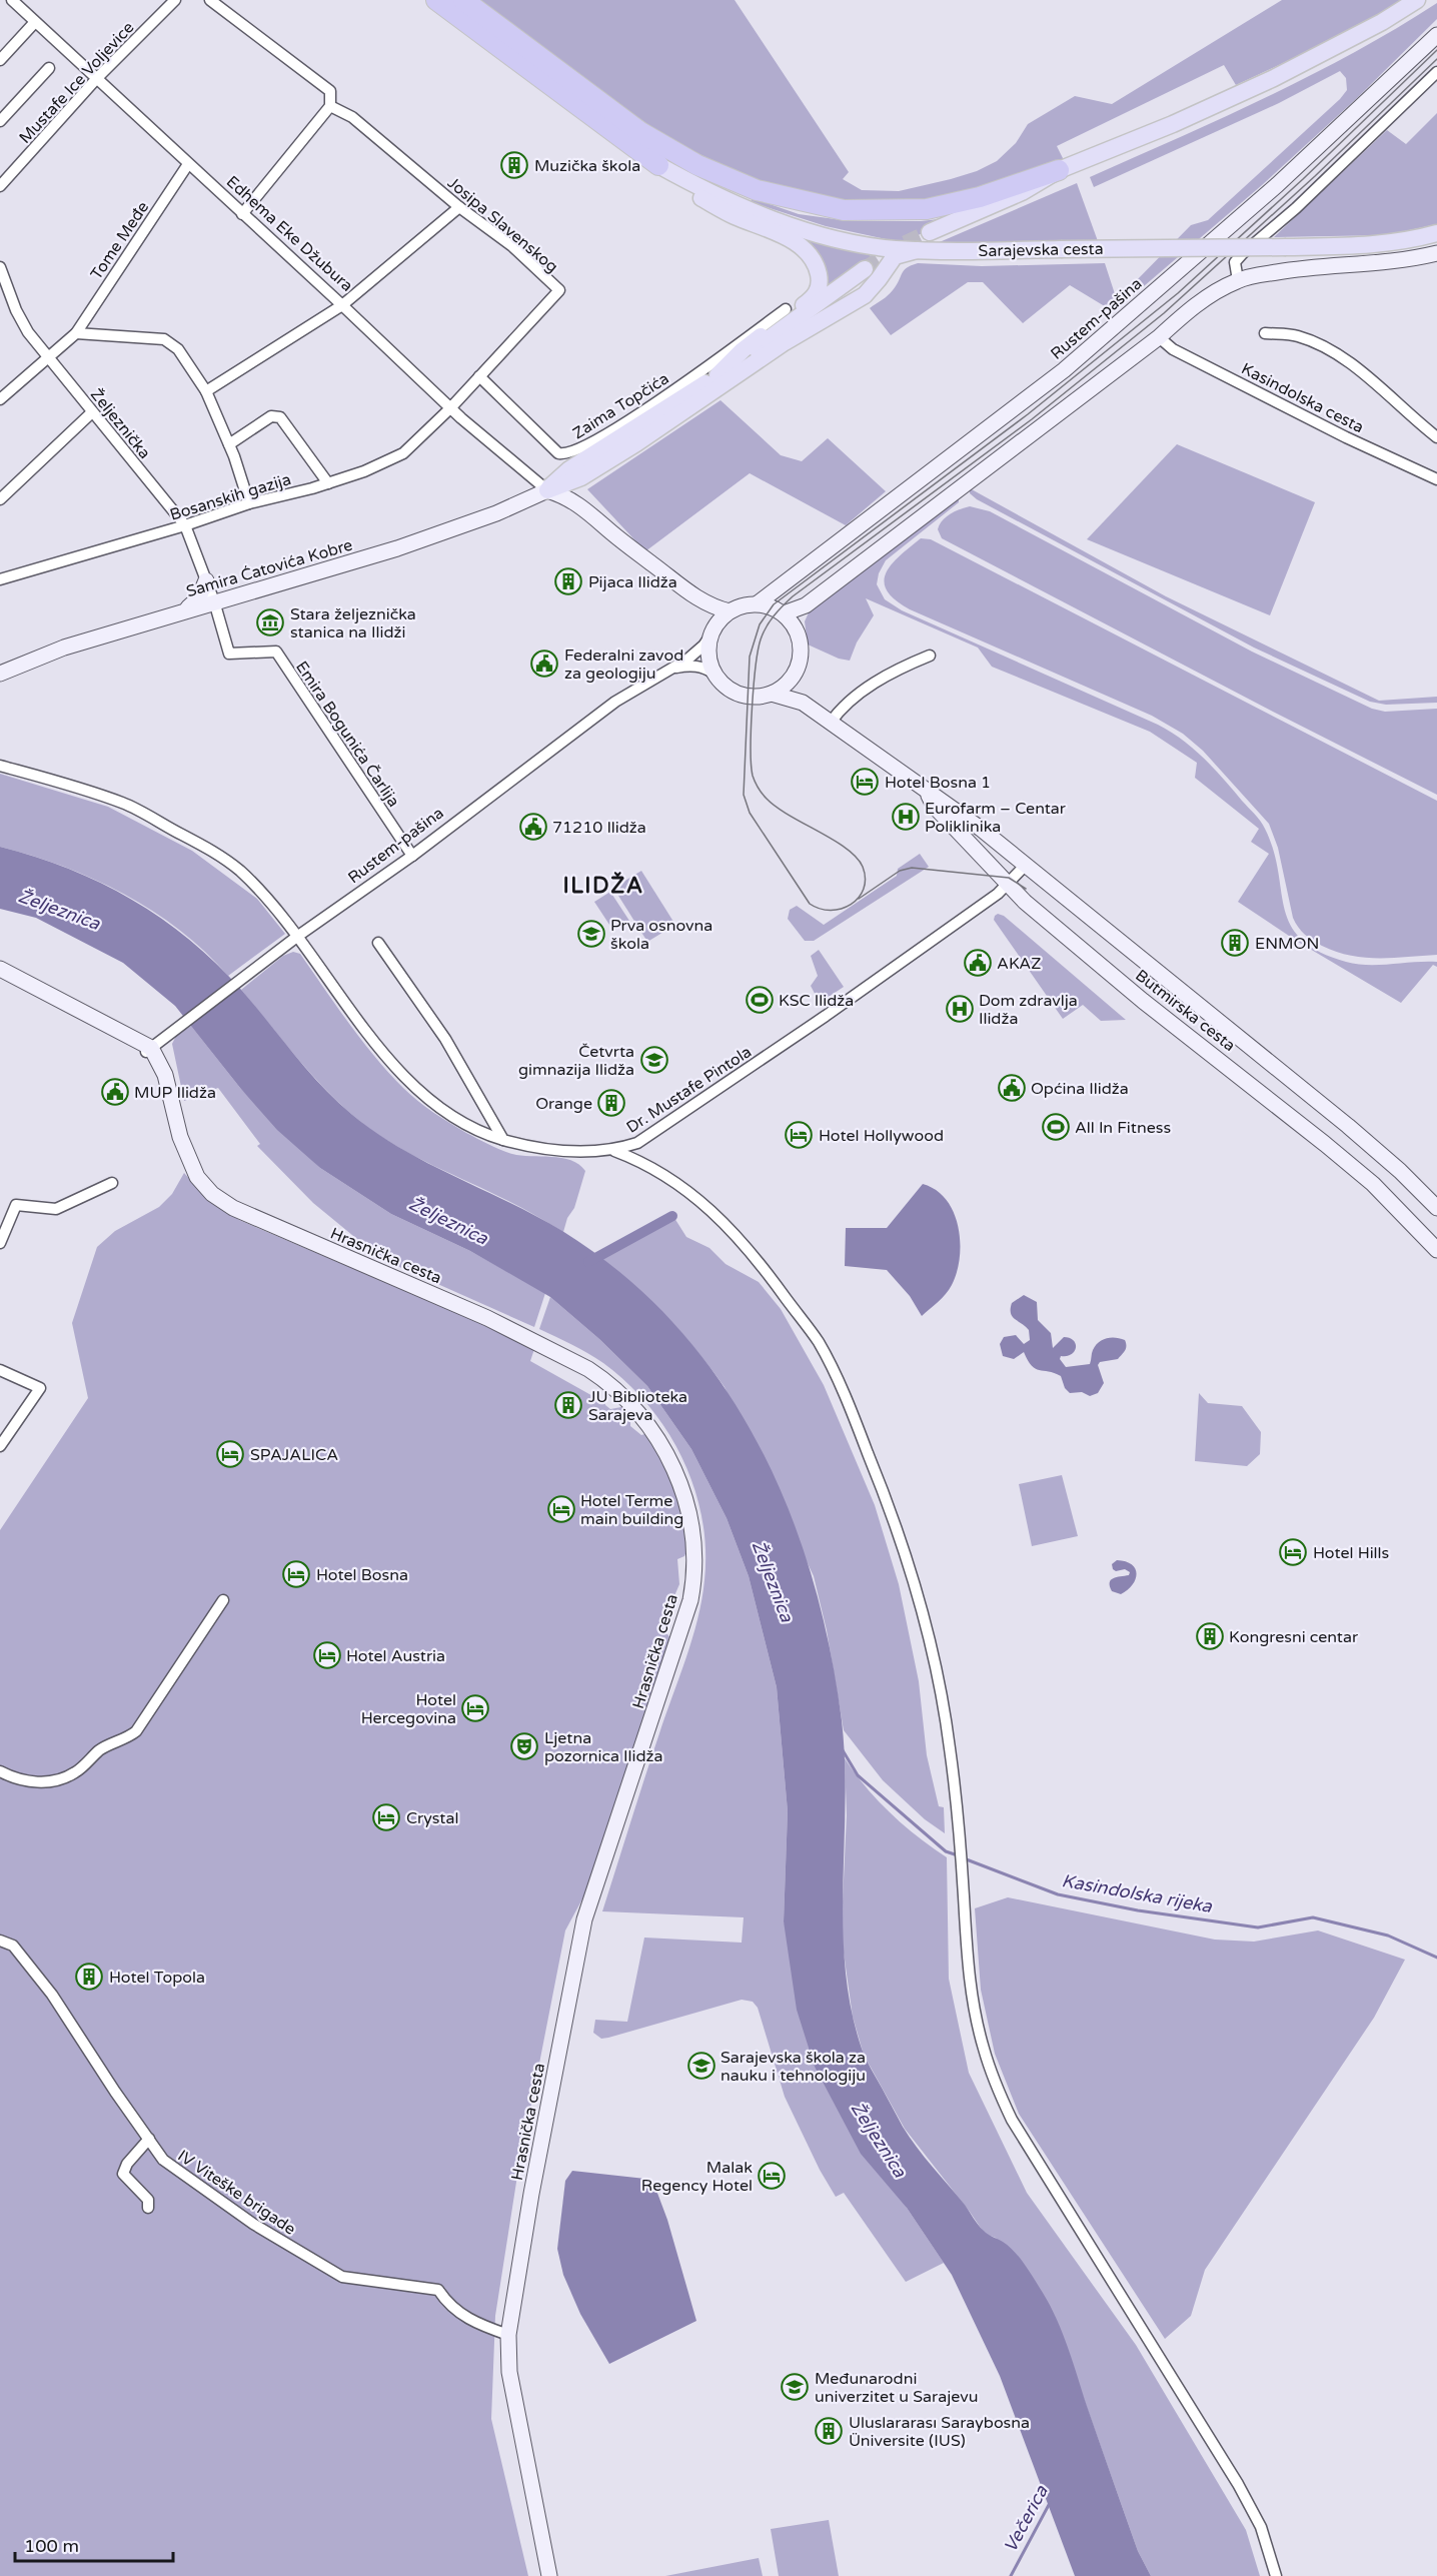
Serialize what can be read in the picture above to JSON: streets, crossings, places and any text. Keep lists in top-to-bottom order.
{
  "streets": {
    "main road": [
      "Edhema Eke Džubura",
      "Sarajevska cesta",
      "Rustem-pašina",
      "Samira Ćatovića Kobre",
      "Butmirska cesta",
      "Hrasnička cesta"
    ],
    "street": [
      "Mustafe Ice Voljevice",
      "Josipa Slavenskog",
      "Tome Međe",
      "Kasindolska cesta",
      "Zaima Topčića",
      "Željeznička",
      "Bosanskih gazija",
      "Emira Bogunića Čarlija",
      "Dr. Mustafe Pintola",
      "IV Viteške brigade"
    ]
  },
  "crossings": [
    ["Mustafe Ice Voljevice", "Edhema Eke Džubura"],
    ["Josipa Slavenskog", "Edhema Eke Džubura"],
    ["Josipa Slavenskog", "Zaima Topčića"],
    ["Josipa Slavenskog", "Bosanskih gazija"],
    ["Edhema Eke Džubura", "Tome Međe"],
    ["Edhema Eke Džubura", "Rustem-pašina"],
    ["Edhema Eke Džubura", "Bosanskih gazija"],
    ["Edhema Eke Džubura", "Samira Ćatovića Kobre"],
    ["Edhema Eke Džubura", "Butmirska cesta"],
    ["Tome Međe", "Željeznička"],
    ["Rustem-pašina", "Emira Bogunića Čarlija"],
    ["Rustem-pašina", "Butmirska cesta"],
    ["Rustem-pašina", "Dr. Mustafe Pintola"],
    ["Rustem-pašina", "Hrasnička cesta"],
    ["Željeznička", "Bosanskih gazija"],
    ["Željeznička", "Samira Ćatovića Kobre"],
    ["Željeznička", "Emira Bogunića Čarlija"],
    ["Samira Ćatovića Kobre", "Emira Bogunića Čarlija"],
    ["Butmirska cesta", "Dr. Mustafe Pintola"],
    ["Hrasnička cesta", "IV Viteške brigade"]
  ],
  "districts": ["ILIDŽA"],
  "water": ["Željeznica", "Kasindolska rijeka", "Večerica"],
  "places": {
    "building": [
      "Muzička škola",
      "Pijaca Ilidža",
      "ENMON",
      "Orange",
      "JU Biblioteka Sarajeva",
      "Kongresni centar",
      "Hotel Topola",
      "Uluslararası Saraybosna Üniversite (IUS)"
    ],
    "museum": ["Stara željeznička stanica na Ilidži"],
    "public building": [
      "Federalni zavod za geologiju",
      "71210 Ilidža",
      "AKAZ",
      "Općina Ilidža",
      "MUP Ilidža"
    ],
    "hotel": [
      "Hotel Bosna 1",
      "Hotel Hollywood",
      "SPAJALICA",
      "Hotel Terme main building",
      "Hotel Hills",
      "Hotel Bosna",
      "Hotel Austria",
      "Hotel Hercegovina",
      "Crystal",
      "Malak Regency Hotel"
    ],
    "hospital": ["Eurofarm – Centar Poliklinika", "Dom zdravlja Ilidža"],
    "school or university": [
      "Prva osnovna škola",
      "Četvrta gimnazija Ilidža",
      "Sarajevska škola za nauku i tehnologiju",
      "Međunarodni univerzitet u Sarajevu"
    ],
    "sports": ["KSC Ilidža", "All In Fitness"],
    "theatre": ["Ljetna pozornica Ilidža"]
  },
  "scale_bar": "100 m"
}
